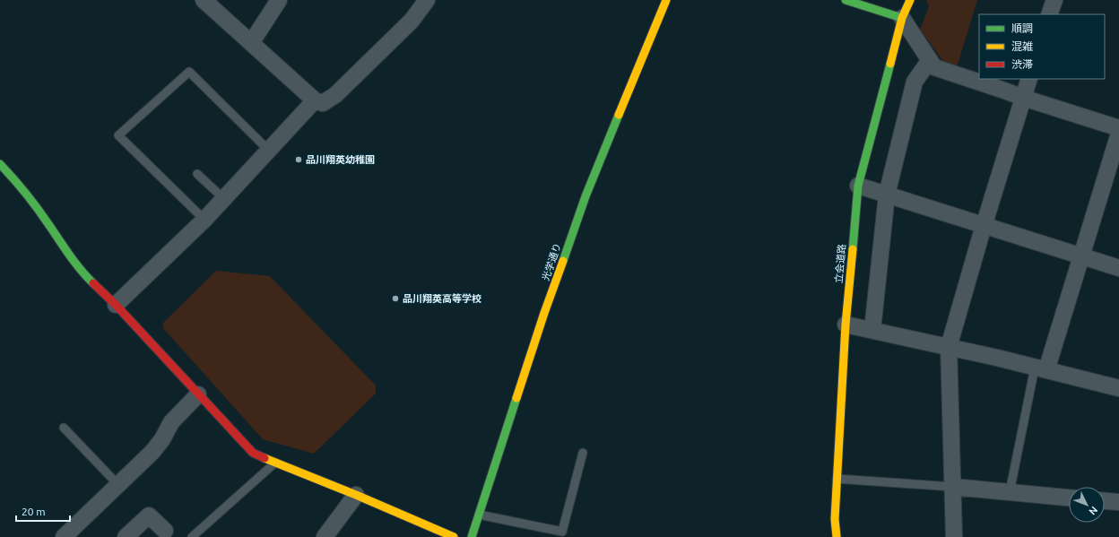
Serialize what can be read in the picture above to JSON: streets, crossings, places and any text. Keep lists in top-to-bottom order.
{
  "streets": {
    "street": ["光学通り", "立会道路"]
  },
  "places": ["品川翔英幼稚園", "品川翔英高等学校"],
  "legend": ["順調", "混雑", "渋滞"],
  "scale_bar": "20 m",
  "north": "bottom right"
}
